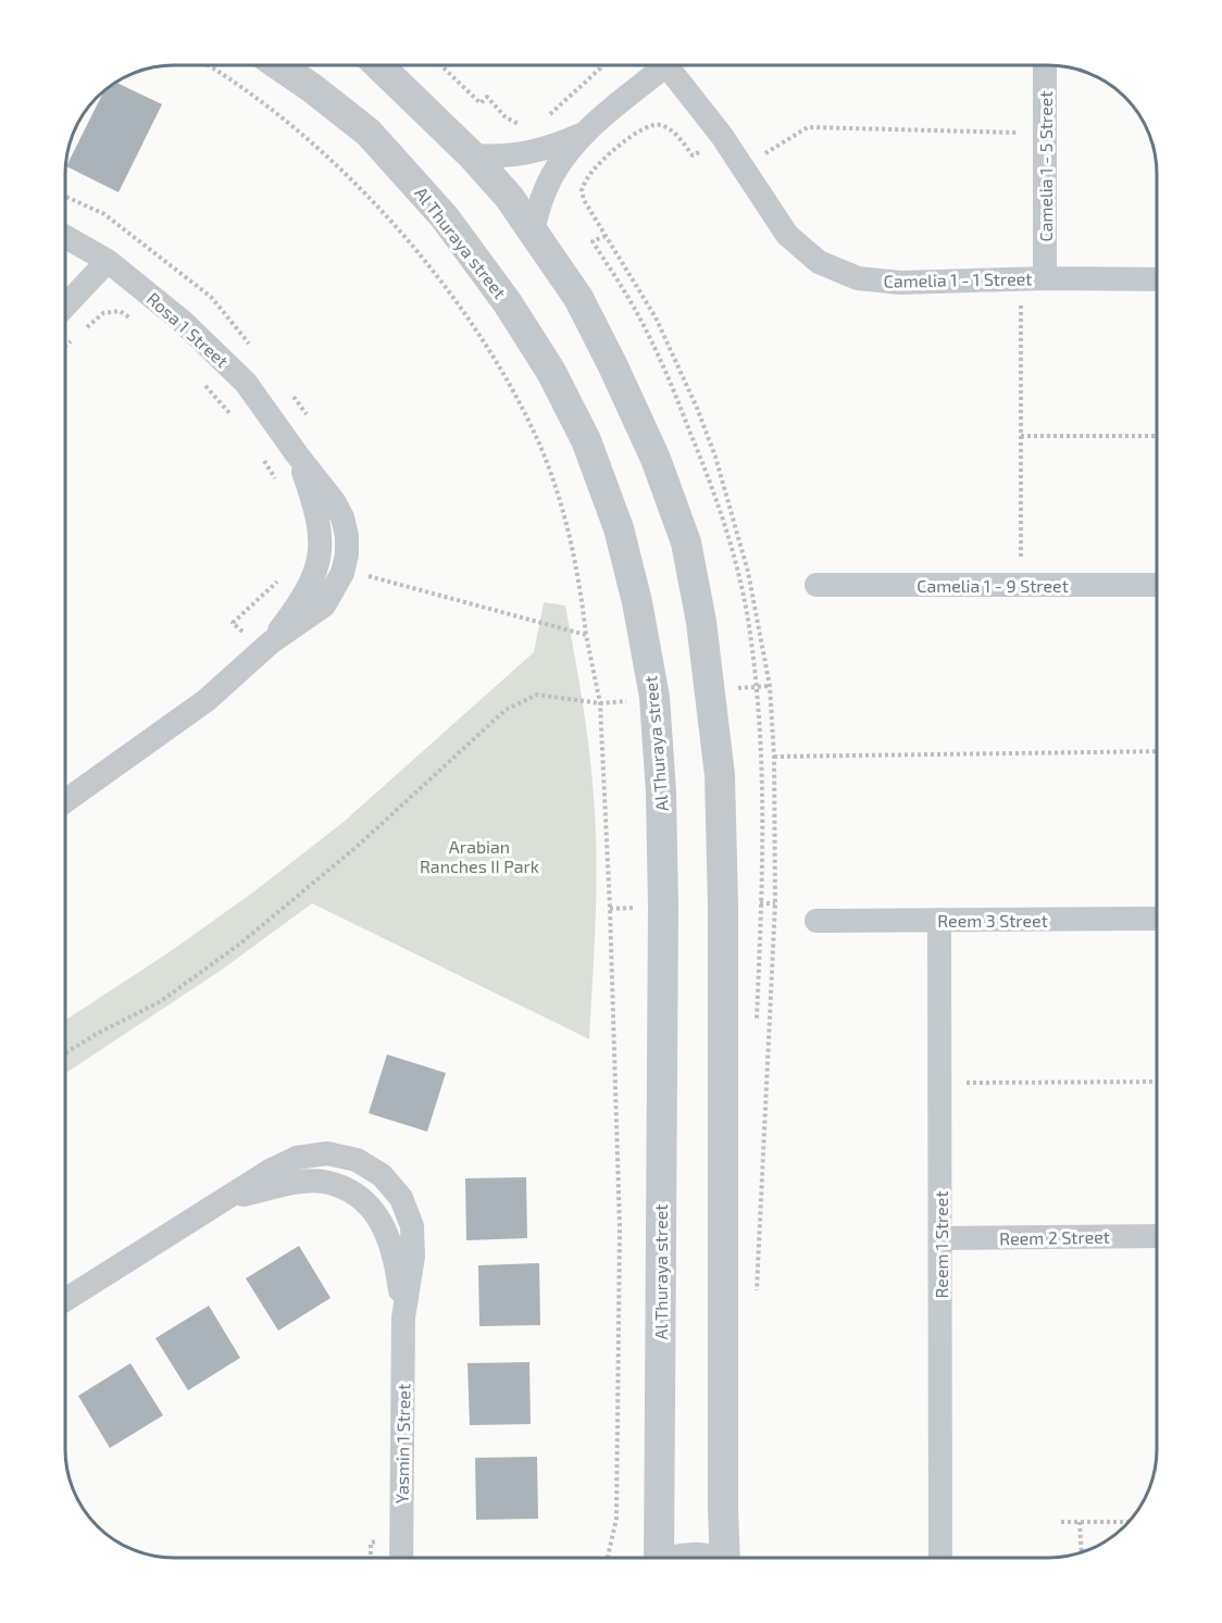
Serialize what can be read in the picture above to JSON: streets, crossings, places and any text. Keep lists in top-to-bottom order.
{
  "streets": {
    "street": [
      "Camelia 1 - 5 Street",
      "Al Thuraya street",
      "Camelia 1 - 1 Street",
      "Rosa 1 Street",
      "Camelia 1 - 9 Street",
      "Reem 3 Street",
      "Reem 2 Street",
      "Reem 1 Street",
      "Yasmin 1 Street"
    ]
  },
  "crossings": [
    ["Camelia 1 - 5 Street", "Camelia 1 - 1 Street"],
    ["Reem 3 Street", "Reem 1 Street"],
    ["Reem 2 Street", "Reem 1 Street"]
  ],
  "parks": ["Arabian Ranches II Park"]
}
